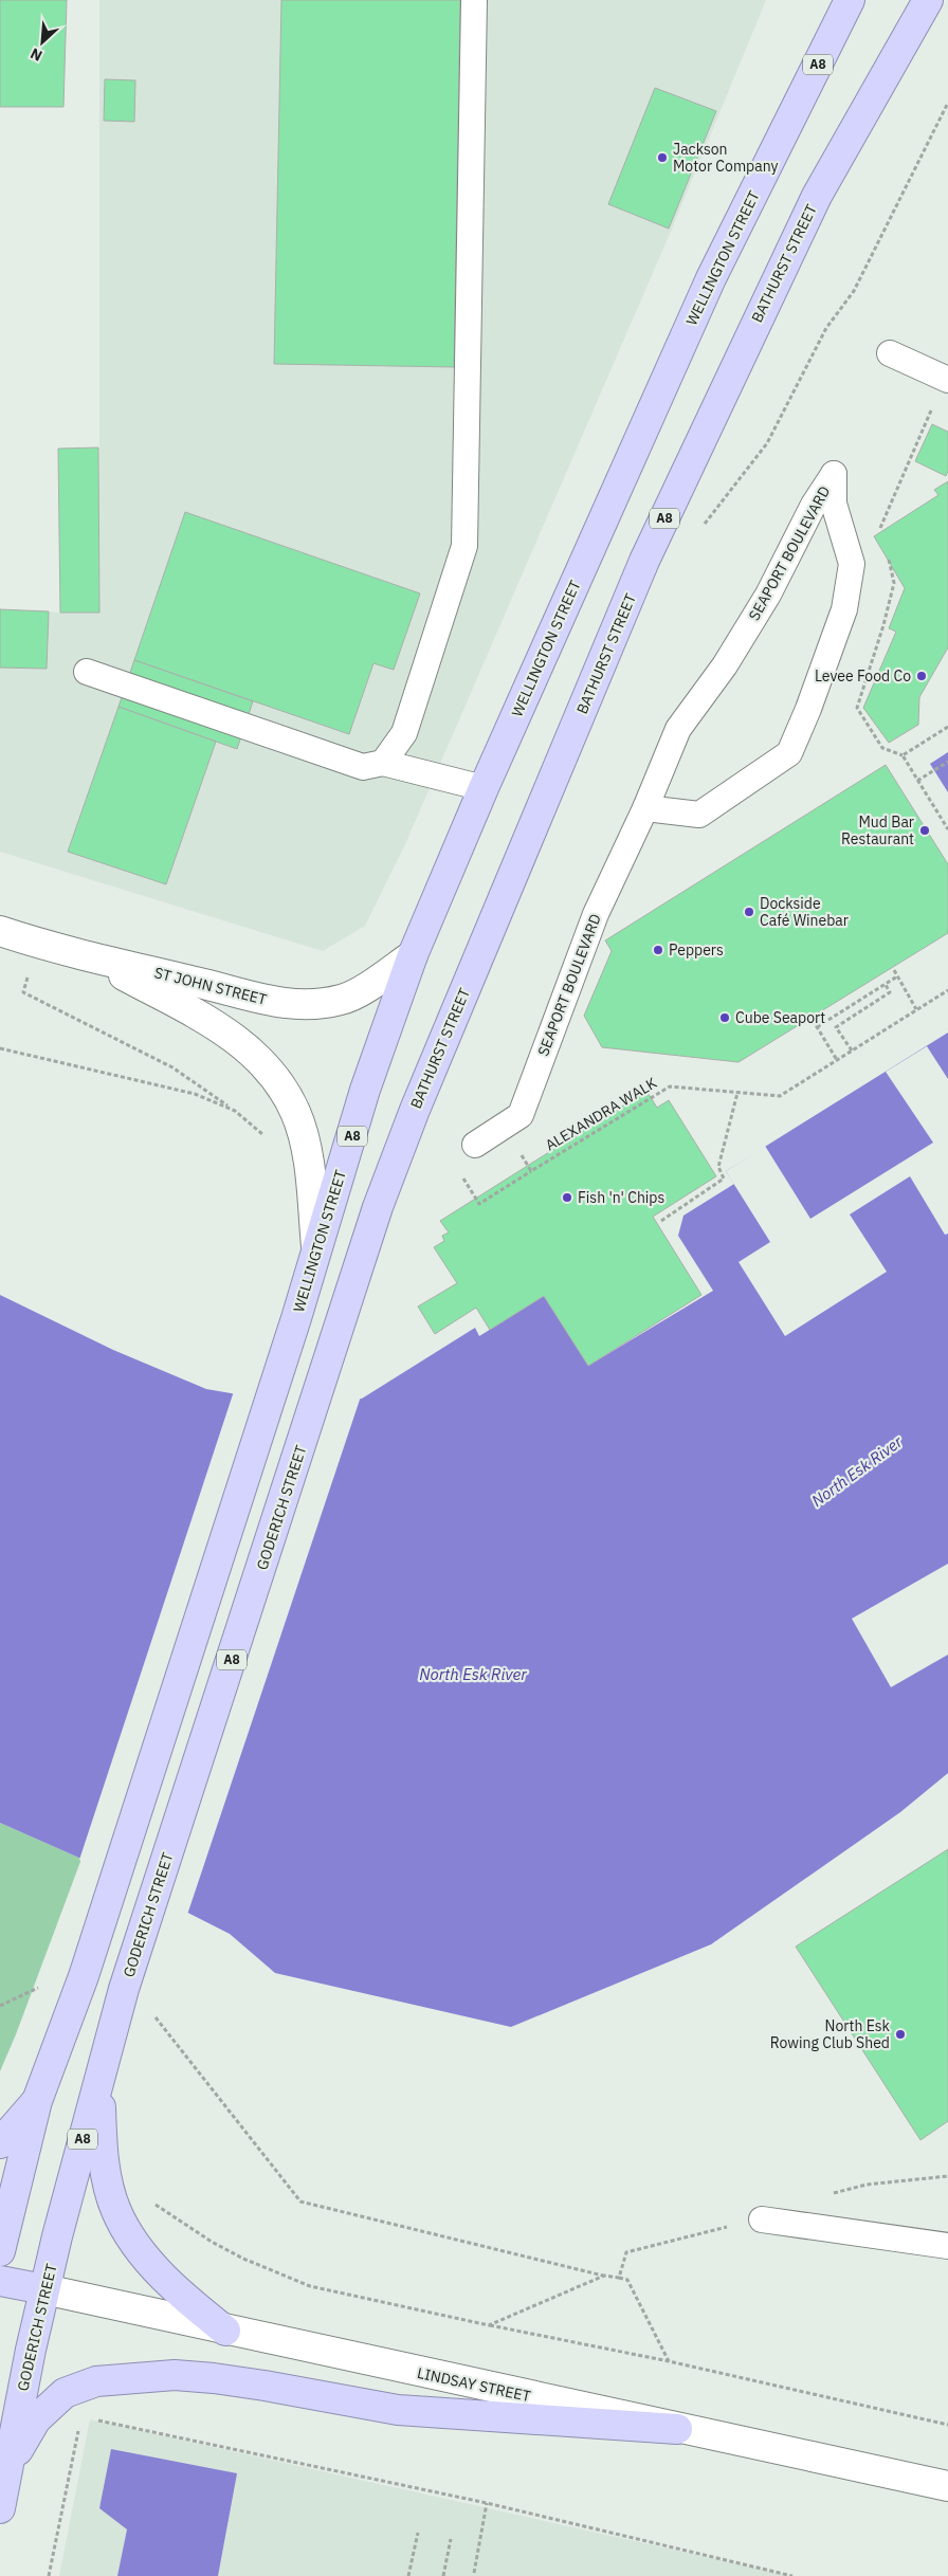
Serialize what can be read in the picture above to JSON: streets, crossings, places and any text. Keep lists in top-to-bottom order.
{
  "streets": {
    "highway": [
      "A8",
      "WELLINGTON STREET",
      "BATHURST STREET",
      "GODERICH STREET",
      "LINDSAY STREET"
    ],
    "street": ["ST JOHN STREET"],
    "lane": ["SEAPORT BOULEVARD"],
    "path": ["ALEXANDRA WALK"]
  },
  "crossings": [
    ["A8", "WELLINGTON STREET"],
    ["WELLINGTON STREET", "ST JOHN STREET"],
    ["BATHURST STREET", "GODERICH STREET"],
    ["SEAPORT BOULEVARD", "ALEXANDRA WALK"],
    ["GODERICH STREET", "LINDSAY STREET"]
  ],
  "water": ["North Esk River"],
  "places": [
    "Jackson Motor Company",
    "Levee Food Co",
    "Mud Bar Restaurant",
    "Dockside Café Winebar",
    "Peppers",
    "Cube Seaport",
    "Fish 'n' Chips",
    "North Esk Rowing Club Shed"
  ],
  "north": "bottom left"
}
